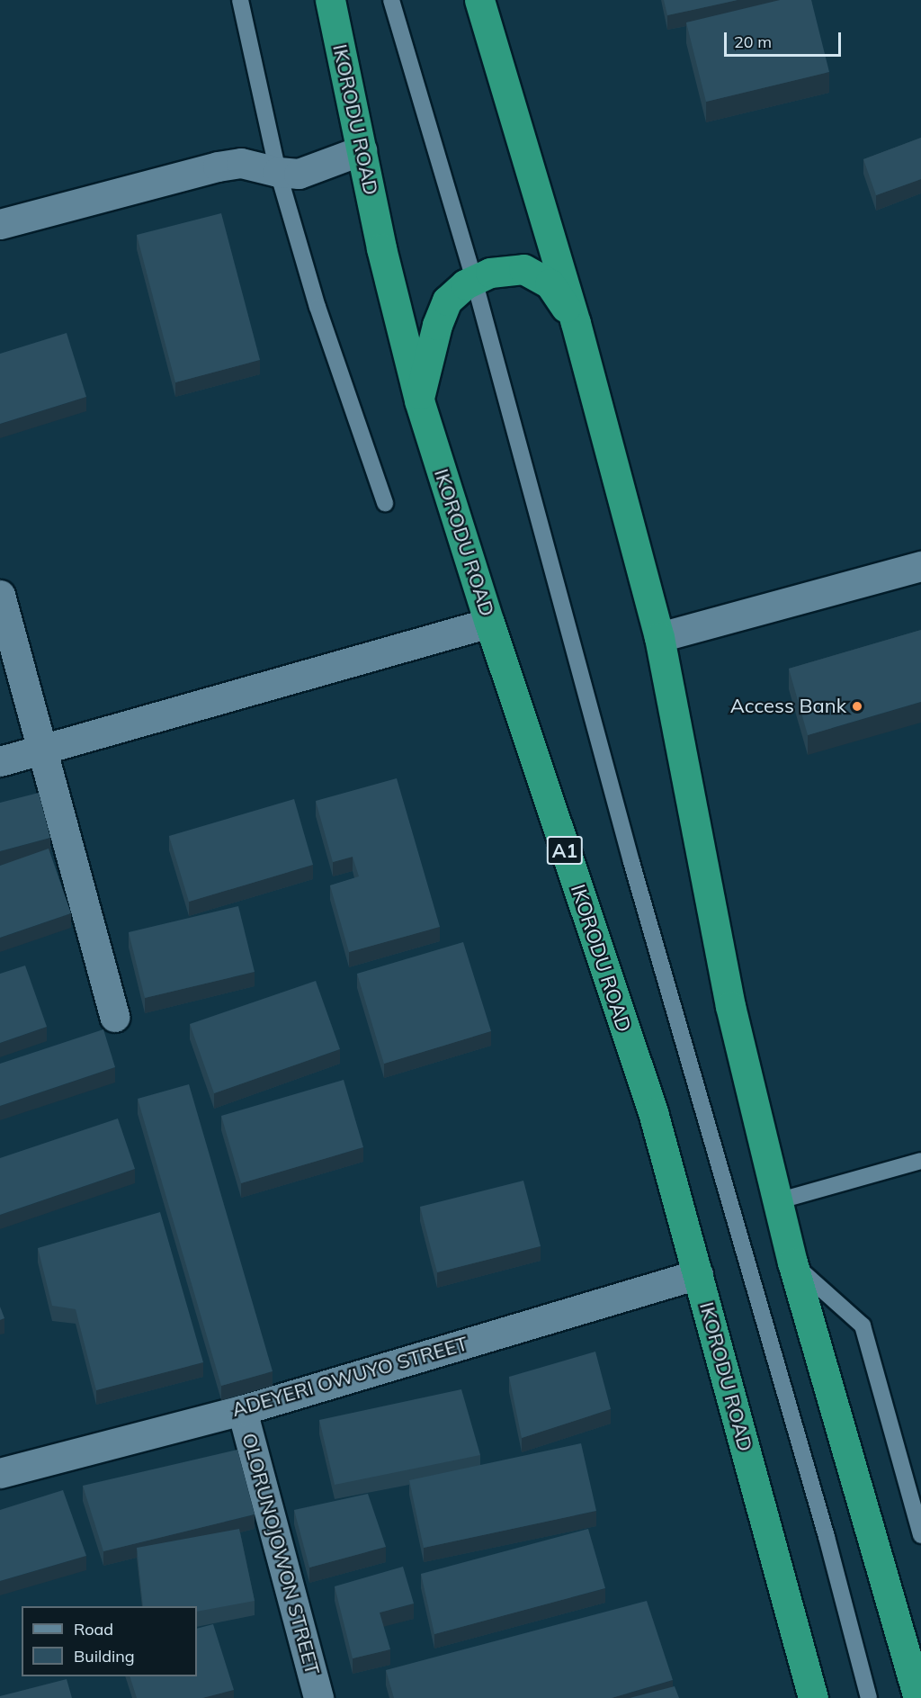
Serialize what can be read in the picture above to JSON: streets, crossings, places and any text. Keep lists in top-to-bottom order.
{
  "streets": {
    "highway": ["IKORODU ROAD", "A1"],
    "street": ["ADEYERI OWUYO STREET", "OLORUNOJOWON STREET"]
  },
  "crossings": [
    ["IKORODU ROAD", "ADEYERI OWUYO STREET"],
    ["ADEYERI OWUYO STREET", "OLORUNOJOWON STREET"]
  ],
  "places": ["Access Bank"],
  "legend": ["Road", "Building"],
  "scale_bar": "20 m"
}
